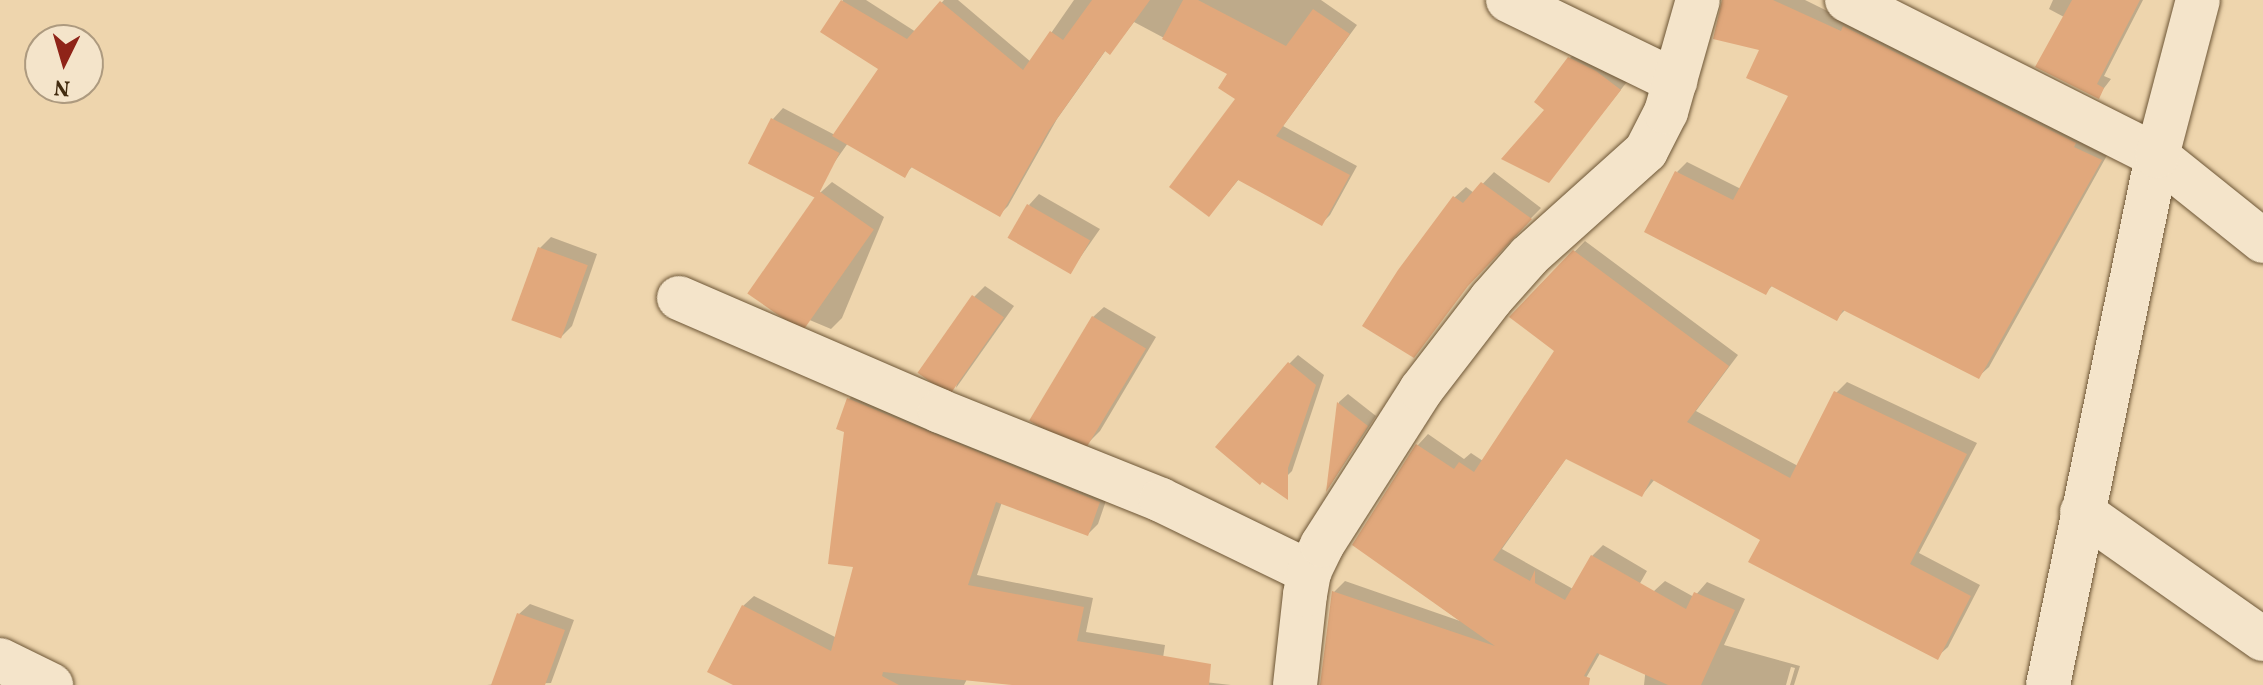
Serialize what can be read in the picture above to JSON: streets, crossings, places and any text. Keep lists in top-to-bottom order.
{
  "north": "bottom"
}
